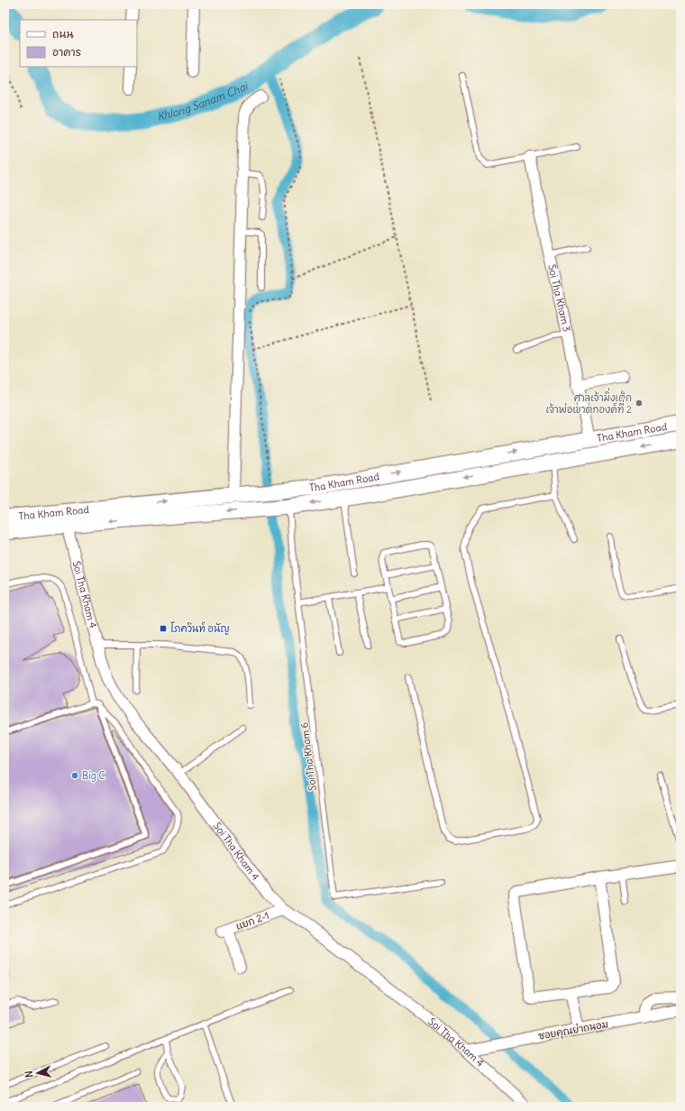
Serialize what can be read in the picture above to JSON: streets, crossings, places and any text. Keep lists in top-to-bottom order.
{
  "streets": {
    "street": [
      "Soi Tha Kham 3",
      "Tha Kham Road",
      "Soi Tha Kham 4",
      "แยก 2-1",
      "ซอยคุณย่าถนอม"
    ],
    "lane": ["Soi Tha Kham 6"]
  },
  "crossings": [
    ["Soi Tha Kham 3", "Tha Kham Road"],
    ["Tha Kham Road", "Soi Tha Kham 4"],
    ["Tha Kham Road", "Soi Tha Kham 6"],
    ["Soi Tha Kham 4", "แยก 2-1"],
    ["Soi Tha Kham 4", "ซอยคุณย่าถนอม"]
  ],
  "water": ["Khlong Sanam Chai"],
  "places": {
    "other": ["ศาลเจ้ามิ่งเต็ก เจ้าพ่อเขาตกองค์ที่ 2", "Big C"],
    "transit": ["โภควินท์ อนัญ"]
  },
  "legend": ["ถนน", "อาคาร"],
  "north": "left"
}
